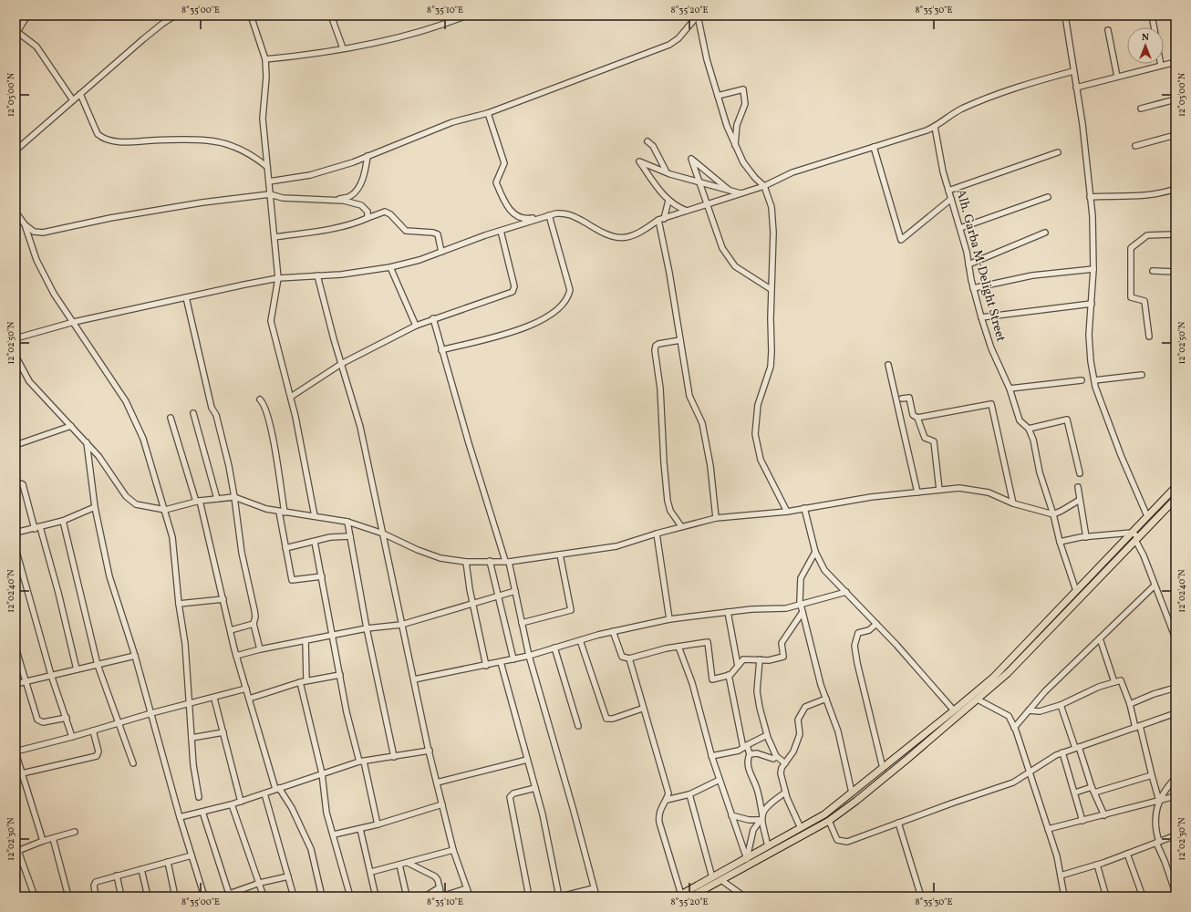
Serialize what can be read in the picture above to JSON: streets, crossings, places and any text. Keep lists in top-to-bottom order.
{
  "streets": {
    "street": ["Alh. Garba M-Delight Street"]
  },
  "north": "top",
  "coordinates": [
    "8°35'00\"E",
    "8°35'10\"E",
    "8°35'20\"E",
    "8°35'30\"E",
    "12°03'00\"N",
    "12°02'50\"N",
    "12°02'40\"N",
    "12°02'30\"N"
  ]
}
